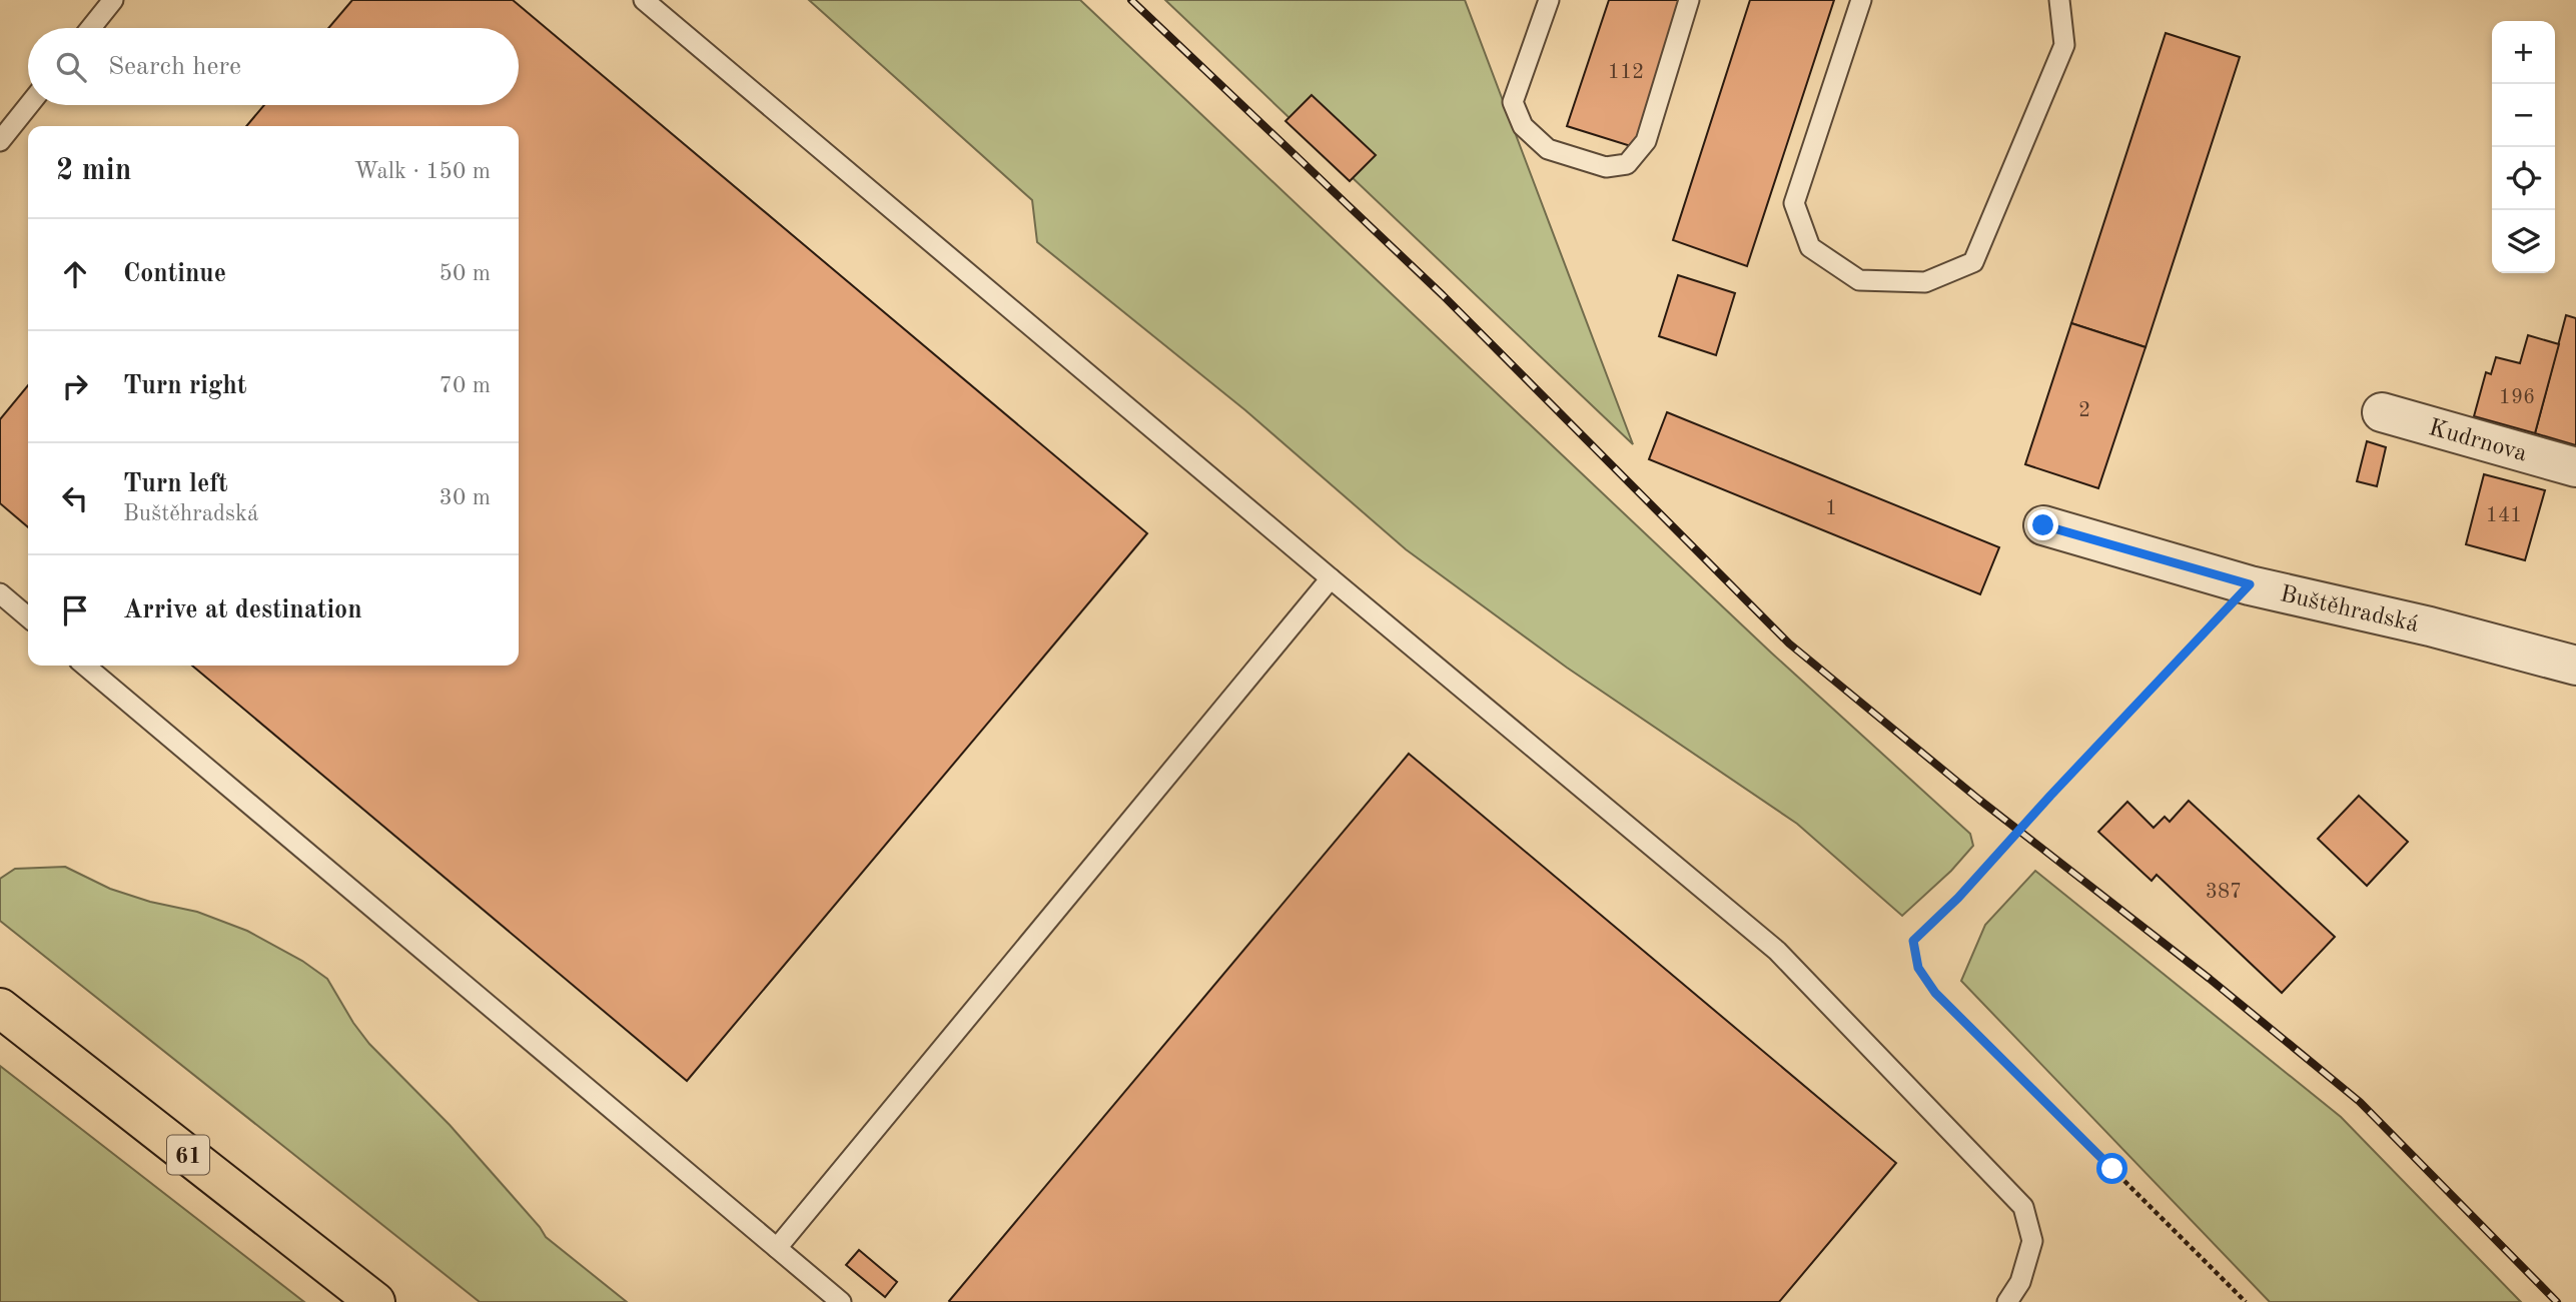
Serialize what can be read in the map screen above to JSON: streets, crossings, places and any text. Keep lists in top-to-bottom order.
{
  "streets": {
    "main road": ["61"],
    "street": ["Kudrnova", "Buštěhradská"]
  },
  "house_numbers": [
    "112",
    "196",
    "2",
    "1",
    "141",
    "387"
  ],
  "page": {
    "map_buttons": ["+", "−"],
    "search": "Search here",
    "heading": ["2 min", "Walk · 150 m"],
    "list": [
      ["Continue", "50 m"],
      ["Turn right", "70 m"],
      ["Turn left", "Buštěhradská", "30 m"],
      "Arrive at destination"
    ]
  }
}
